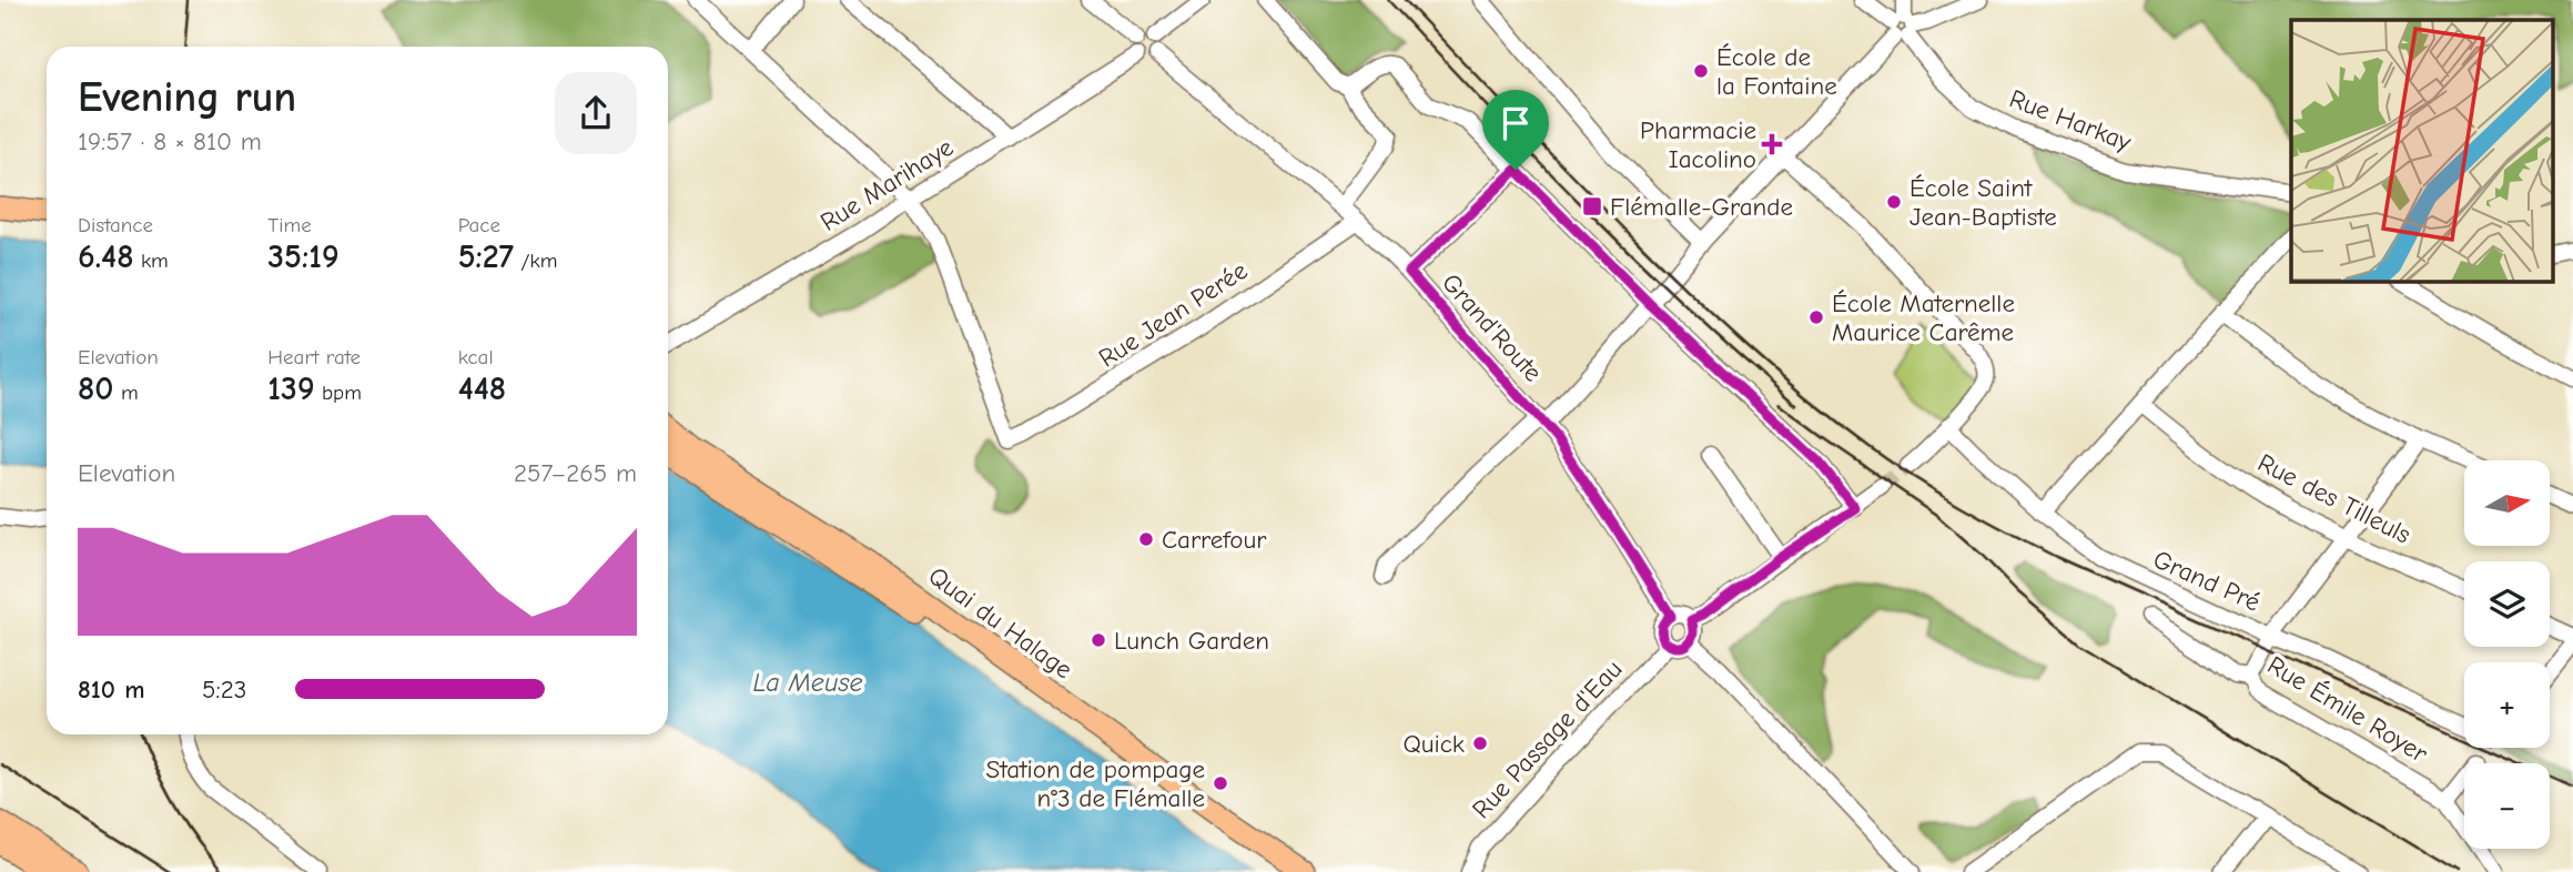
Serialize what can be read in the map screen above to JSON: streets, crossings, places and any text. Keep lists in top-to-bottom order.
{
  "streets": {
    "main road": ["Quai du Halage"],
    "street": [
      "Rue Harkay",
      "Rue Marihaye",
      "Rue Jean Perée",
      "Grand'Route",
      "Rue des Tilleuls",
      "Grand Pré",
      "Rue Émile Royer",
      "Rue Passage d'Eau"
    ]
  },
  "crossings": [
    ["Rue Marihaye", "Rue Jean Perée"],
    ["Rue Marihaye", "Grand'Route"],
    ["Rue Jean Perée", "Grand'Route"],
    ["Grand'Route", "Rue Passage d'Eau"]
  ],
  "water": ["La Meuse"],
  "places": {
    "other": [
      "École de la Fontaine",
      "École Saint Jean-Baptiste",
      "École Maternelle Maurice Carême",
      "Carrefour",
      "Lunch Garden",
      "Quick",
      "Station de pompage n°3 de Flémalle"
    ],
    "health": ["Pharmacie Iacolino"],
    "transit": ["Flémalle-Grande"]
  },
  "north": "right",
  "page": {
    "heading": ["Evening run", "19:57 · 8 × 810 m"],
    "stats": [
      ["Distance", "6.48 km"],
      ["Time", "35:19"],
      ["Pace", "5:27 /km"],
      ["Elevation", "80 m"],
      ["Heart rate", "139 bpm"],
      ["kcal", "448"]
    ],
    "chart": ["Elevation", "257–265 m"],
    "map_buttons": ["+", "−"],
    "list": [
      {
        "name": "810 m",
        "note": "5:23"
      }
    ]
  }
}
